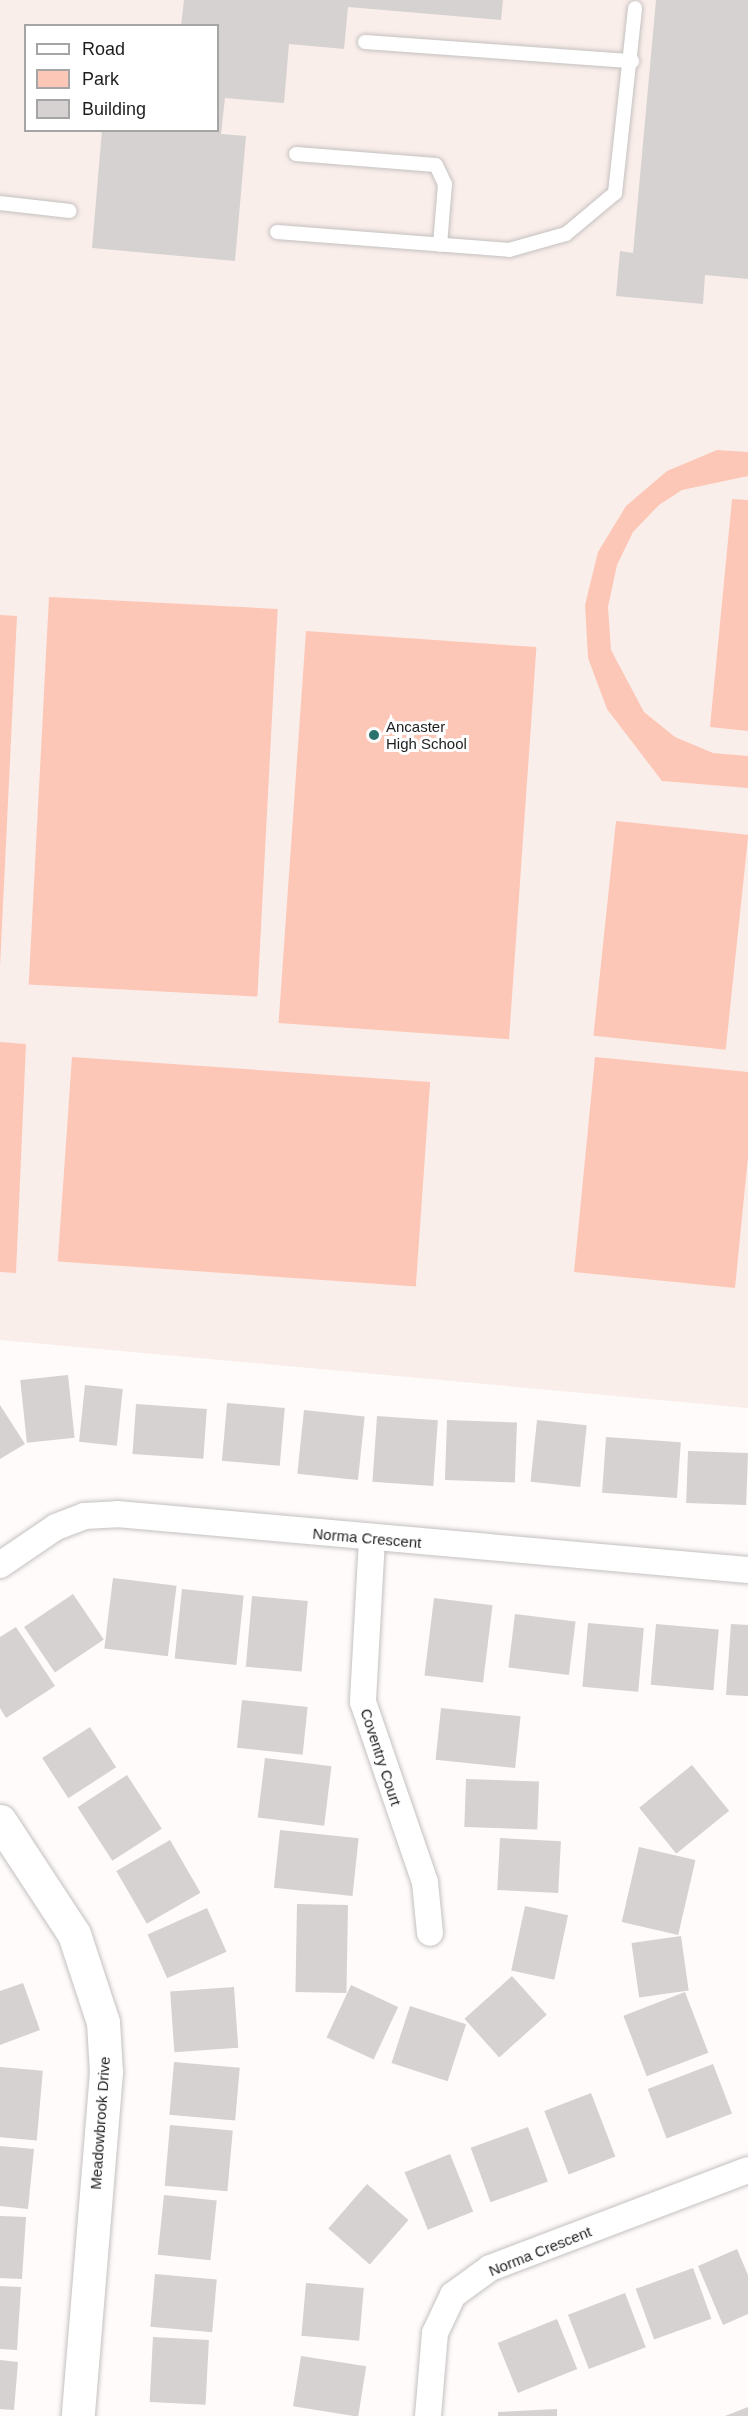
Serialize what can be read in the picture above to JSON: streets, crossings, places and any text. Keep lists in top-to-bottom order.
{
  "streets": {
    "street": ["Norma Crescent", "Coventry Court", "Meadowbrook Drive"]
  },
  "crossings": [
    ["Norma Crescent", "Coventry Court"]
  ],
  "places": ["Ancaster High School"],
  "legend": ["Road", "Park", "Building"]
}
